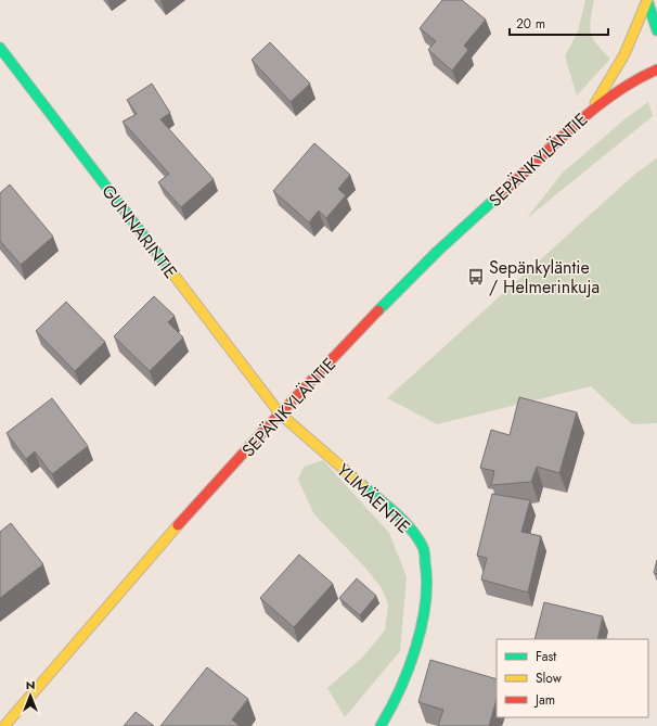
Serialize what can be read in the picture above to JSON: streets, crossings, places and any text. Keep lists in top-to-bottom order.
{
  "streets": {
    "main road": ["SEPÄNKYLÄNTIE", "GUNNARINTIE", "YLIMÄENTIE"]
  },
  "crossings": [
    ["SEPÄNKYLÄNTIE", "GUNNARINTIE"],
    ["SEPÄNKYLÄNTIE", "YLIMÄENTIE"],
    ["GUNNARINTIE", "YLIMÄENTIE"]
  ],
  "places": {
    "bus stop": ["Sepänkyläntie / Helmerinkuja"]
  },
  "legend": ["Fast", "Slow", "Jam"],
  "scale_bar": "20 m",
  "north": "top"
}
